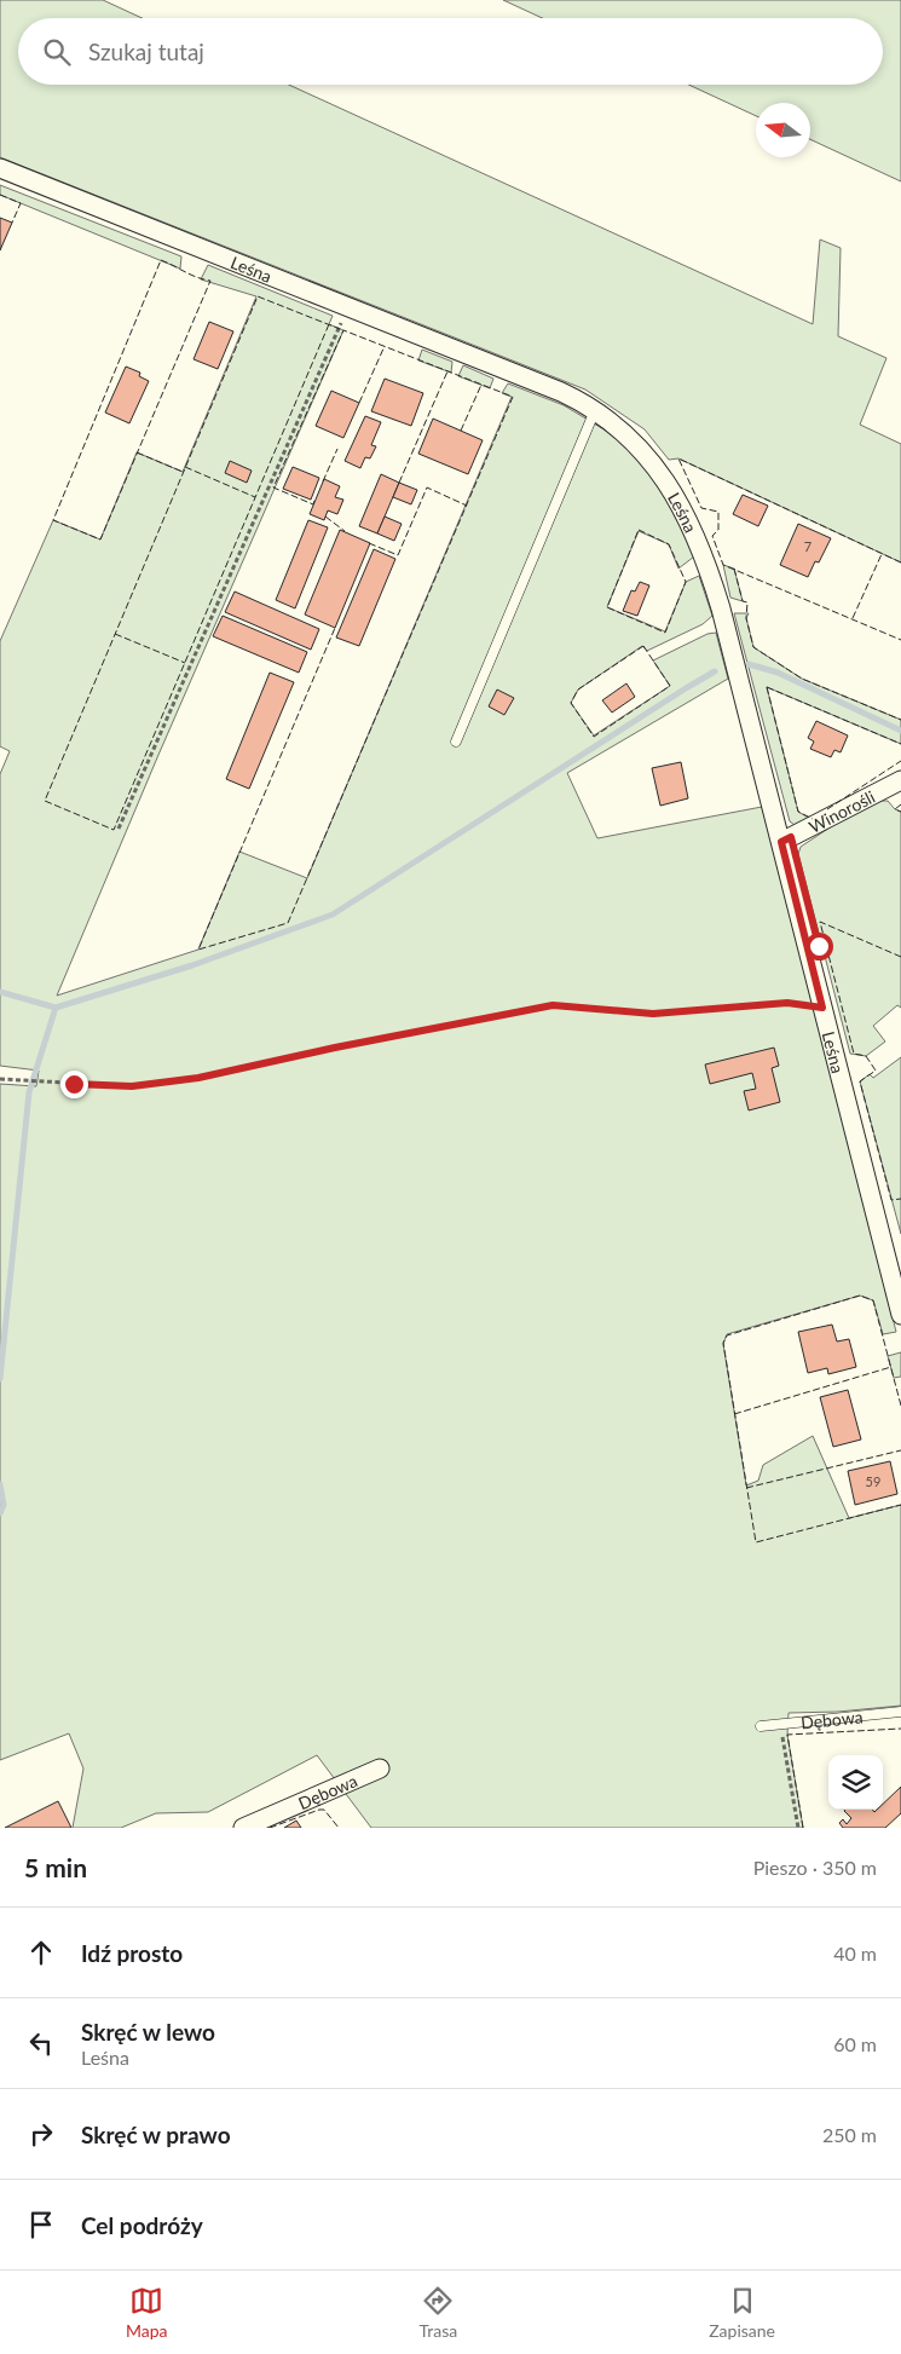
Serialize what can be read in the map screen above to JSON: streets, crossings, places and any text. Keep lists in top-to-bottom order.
{
  "streets": {
    "street": ["Leśna", "Winorośli", "Dębowa"]
  },
  "crossings": [
    ["Leśna", "Winorośli"]
  ],
  "house_numbers": ["7", "59"],
  "north": "left",
  "page": {
    "search": "Szukaj tutaj",
    "heading": ["5 min", "Pieszo · 350 m"],
    "list": [
      ["Idź prosto", "40 m"],
      ["Skręć w lewo", "Leśna", "60 m"],
      ["Skręć w prawo", "250 m"],
      "Cel podróży"
    ],
    "nav": ["Mapa", "Trasa", "Zapisane"]
  }
}
